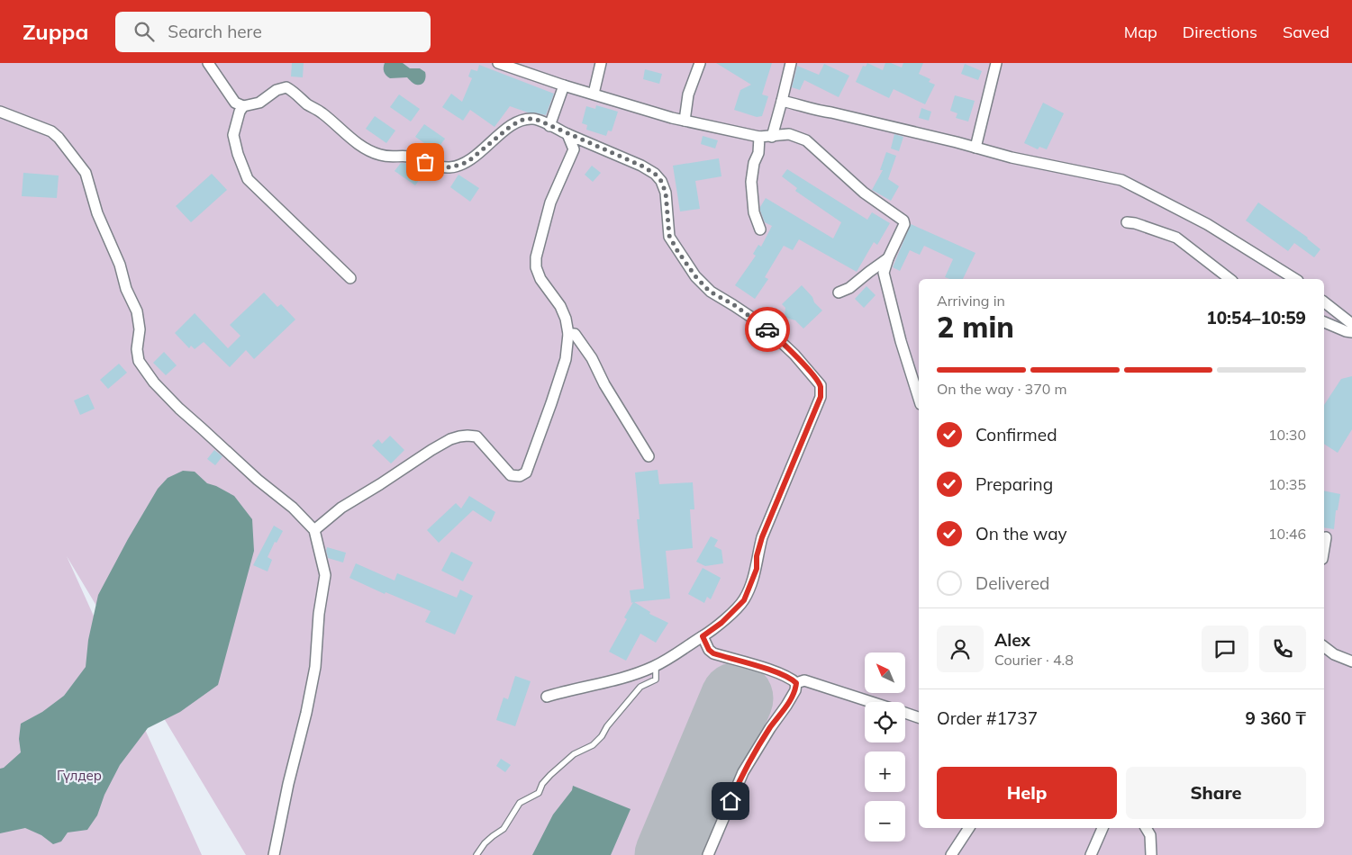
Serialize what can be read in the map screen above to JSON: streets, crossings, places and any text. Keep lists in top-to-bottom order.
{
  "parks": ["Гүлдер"],
  "north": "top left",
  "page": {
    "header": "Zuppa",
    "search": "Search here",
    "nav": ["Map", "Directions", "Saved"],
    "heading": ["2 min", "Arriving in", "10:54–10:59"],
    "panel": [
      "Alex",
      "Courier · 4.8",
      "Order #1737",
      "9 360 ₸"
    ],
    "bar": "On the way · 370 m",
    "list": [
      ["Confirmed", "10:30"],
      ["Preparing", "10:35"],
      ["On the way", "10:46"],
      "Delivered"
    ],
    "map_buttons": ["+", "−"],
    "buttons": ["Help", "Share"]
  }
}
